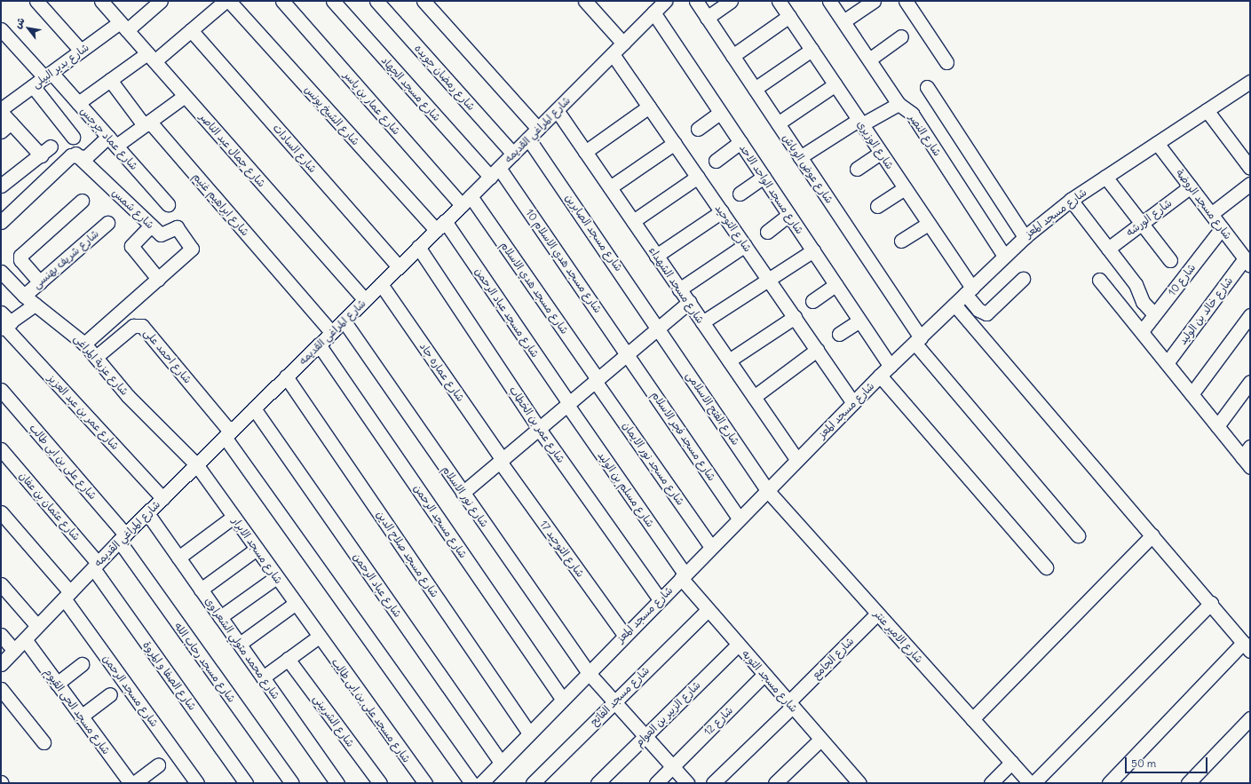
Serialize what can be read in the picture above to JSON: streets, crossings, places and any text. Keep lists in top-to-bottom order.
{
  "streets": {
    "street": [
      "شارع بدير البيلى",
      "شارع رمضان جويده",
      "شارع مسجد الجهاد",
      "شارع عمار بن ياسر",
      "شارع الشيخ يونس",
      "شارع المراغي القديمه",
      "شارع النصر",
      "شارع عماد جرجس",
      "شارع الوزيرى",
      "شارع السادات",
      "شارع جمال عبد الناصر",
      "شارع عوض الوياش",
      "شارع مسجد الواحد الاحد",
      "شارع ابراهيم غنيم",
      "شارع مسجد الروضة",
      "شارع شمس",
      "شارع مسجد المعز",
      "شارع الورشه",
      "شارع التوحيد",
      "شارع مسجد الصابرين",
      "شارع شريف بهنسى",
      "شارع مسجد هدي الاسلام 10",
      "شارع 10",
      "شارع مسجد الشهداء",
      "شارع مسجد هدي الاسلام",
      "شارع خالد بن الوليد",
      "شارع مسجد عباد الرحمن",
      "شارع احمد على",
      "شارع عزبة المراغى",
      "شارع عماره جاد",
      "شارع الفتح الاسلامى",
      "شارع عمر بن عبد العزيز",
      "شارع عمر بن الخطاب",
      "شارع مسجد فجر الاسلام",
      "شارع على بن ابى طالب",
      "شارع مسجد نور الايمان",
      "شارع مسلم بن الوليد",
      "شارع نور الاسلام",
      "شارع عثمان بن عفان",
      "شارع مسجد الرحمن",
      "شارع التوحيد 17",
      "شارع مسجد الابرار",
      "شارع مسجد صلاح الدين",
      "شارع عباد الرحمن",
      "شارع الامير عنتر",
      "شارع محمد متولي الشعراوى",
      "شارع الجامع",
      "شارع مسجد رحاب الله",
      "شارع الصفا و المروة",
      "شارع مسجد التوبه",
      "شارع مسجد الفاتح",
      "شارع مسجد على بن ابى طالب",
      "شارع مسجد الحى القيوم",
      "شارع الزبير بن العوام",
      "شارع الشربينى",
      "شارع 12"
    ]
  },
  "crossings": [
    ["شارع بدير البيلى", "شارع عماد جرجس"],
    ["شارع بدير البيلى", "شارع جمال عبد الناصر"],
    ["شارع رمضان جويده", "شارع المراغي القديمه"],
    ["شارع مسجد الجهاد", "شارع المراغي القديمه"],
    ["شارع مسجد الجهاد", "شارع مسجد هدي الاسلام 10"],
    ["شارع عمار بن ياسر", "شارع المراغي القديمه"],
    ["شارع عمار بن ياسر", "شارع مسجد هدي الاسلام"],
    ["شارع الشيخ يونس", "شارع المراغي القديمه"],
    ["شارع الشيخ يونس", "شارع مسجد عباد الرحمن"],
    ["شارع المراغي القديمه", "شارع السادات"],
    ["شارع المراغي القديمه", "شارع جمال عبد الناصر"],
    ["شارع المراغي القديمه", "شارع مسجد الواحد الاحد"],
    ["شارع المراغي القديمه", "شارع ابراهيم غنيم"],
    ["شارع المراغي القديمه", "شارع التوحيد"],
    ["شارع المراغي القديمه", "شارع مسجد الصابرين"],
    ["شارع المراغي القديمه", "شارع مسجد هدي الاسلام 10"],
    ["شارع المراغي القديمه", "شارع مسجد الشهداء"],
    ["شارع المراغي القديمه", "شارع مسجد هدي الاسلام"],
    ["شارع المراغي القديمه", "شارع مسجد عباد الرحمن"],
    ["شارع المراغي القديمه", "شارع احمد على"],
    ["شارع المراغي القديمه", "شارع عزبة المراغى"],
    ["شارع المراغي القديمه", "شارع عماره جاد"],
    ["شارع المراغي القديمه", "شارع عمر بن عبد العزيز"],
    ["شارع المراغي القديمه", "شارع عمر بن الخطاب"],
    ["شارع المراغي القديمه", "شارع على بن ابى طالب"],
    ["شارع المراغي القديمه", "شارع نور الاسلام"],
    ["شارع المراغي القديمه", "شارع عثمان بن عفان"],
    ["شارع المراغي القديمه", "شارع مسجد الرحمن"],
    ["شارع المراغي القديمه", "شارع مسجد الابرار"],
    ["شارع المراغي القديمه", "شارع مسجد صلاح الدين"],
    ["شارع المراغي القديمه", "شارع عباد الرحمن"],
    ["شارع المراغي القديمه", "شارع محمد متولي الشعراوى"],
    ["شارع المراغي القديمه", "شارع مسجد رحاب الله"],
    ["شارع المراغي القديمه", "شارع الصفا و المروة"],
    ["شارع المراغي القديمه", "شارع مسجد الحى القيوم"],
    ["شارع النصر", "شارع مسجد المعز"],
    ["شارع الوزيرى", "شارع مسجد المعز"],
    ["شارع عوض الوياش", "شارع مسجد المعز"],
    ["شارع مسجد الواحد الاحد", "شارع مسجد المعز"],
    ["شارع مسجد الروضة", "شارع مسجد المعز"],
    ["شارع مسجد الروضة", "شارع الورشه"],
    ["شارع مسجد الروضة", "شارع 10"],
    ["شارع مسجد الروضة", "شارع خالد بن الوليد"],
    ["شارع مسجد المعز", "شارع التوحيد"],
    ["شارع مسجد المعز", "شارع مسجد الشهداء"],
    ["شارع مسجد المعز", "شارع الفتح الاسلامى"],
    ["شارع مسجد المعز", "شارع عمر بن الخطاب"],
    ["شارع مسجد المعز", "شارع مسجد فجر الاسلام"],
    ["شارع مسجد المعز", "شارع مسجد نور الايمان"],
    ["شارع مسجد المعز", "شارع مسلم بن الوليد"],
    ["شارع مسجد المعز", "شارع نور الاسلام"],
    ["شارع مسجد المعز", "شارع مسجد الرحمن"],
    ["شارع مسجد المعز", "شارع التوحيد 17"],
    ["شارع مسجد المعز", "شارع مسجد صلاح الدين"],
    ["شارع مسجد المعز", "شارع عباد الرحمن"],
    ["شارع مسجد المعز", "شارع الامير عنتر"],
    ["شارع مسجد المعز", "شارع مسجد التوبه"],
    ["شارع مسجد الصابرين", "شارع الفتح الاسلامى"],
    ["شارع شريف بهنسى", "شارع عزبة المراغى"],
    ["شارع مسجد هدي الاسلام 10", "شارع مسجد فجر الاسلام"],
    ["شارع مسجد هدي الاسلام", "شارع مسجد نور الايمان"],
    ["شارع مسجد عباد الرحمن", "شارع مسلم بن الوليد"],
    ["شارع احمد على", "شارع عزبة المراغى"],
    ["شارع عزبة المراغى", "شارع مسجد الابرار"],
    ["شارع عماره جاد", "شارع التوحيد 17"],
    ["شارع الفتح الاسلامى", "شارع الامير عنتر"],
    ["شارع على بن ابى طالب", "شارع مسجد رحاب الله"],
    ["شارع مسلم بن الوليد", "شارع مسجد التوبه"],
    ["شارع نور الاسلام", "شارع مسجد الفاتح"],
    ["شارع نور الاسلام", "شارع الزبير بن العوام"],
    ["شارع نور الاسلام", "شارع 12"],
    ["شارع عثمان بن عفان", "شارع الصفا و المروة"],
    ["شارع مسجد الابرار", "شارع مسجد على بن ابى طالب"],
    ["شارع الامير عنتر", "شارع الجامع"],
    ["شارع الجامع", "شارع مسجد التوبه"],
    ["شارع مسجد التوبه", "شارع مسجد الفاتح"],
    ["شارع مسجد التوبه", "شارع الزبير بن العوام"],
    ["شارع مسجد التوبه", "شارع 12"]
  ],
  "scale_bar": "50 m",
  "north": "top left"
}
